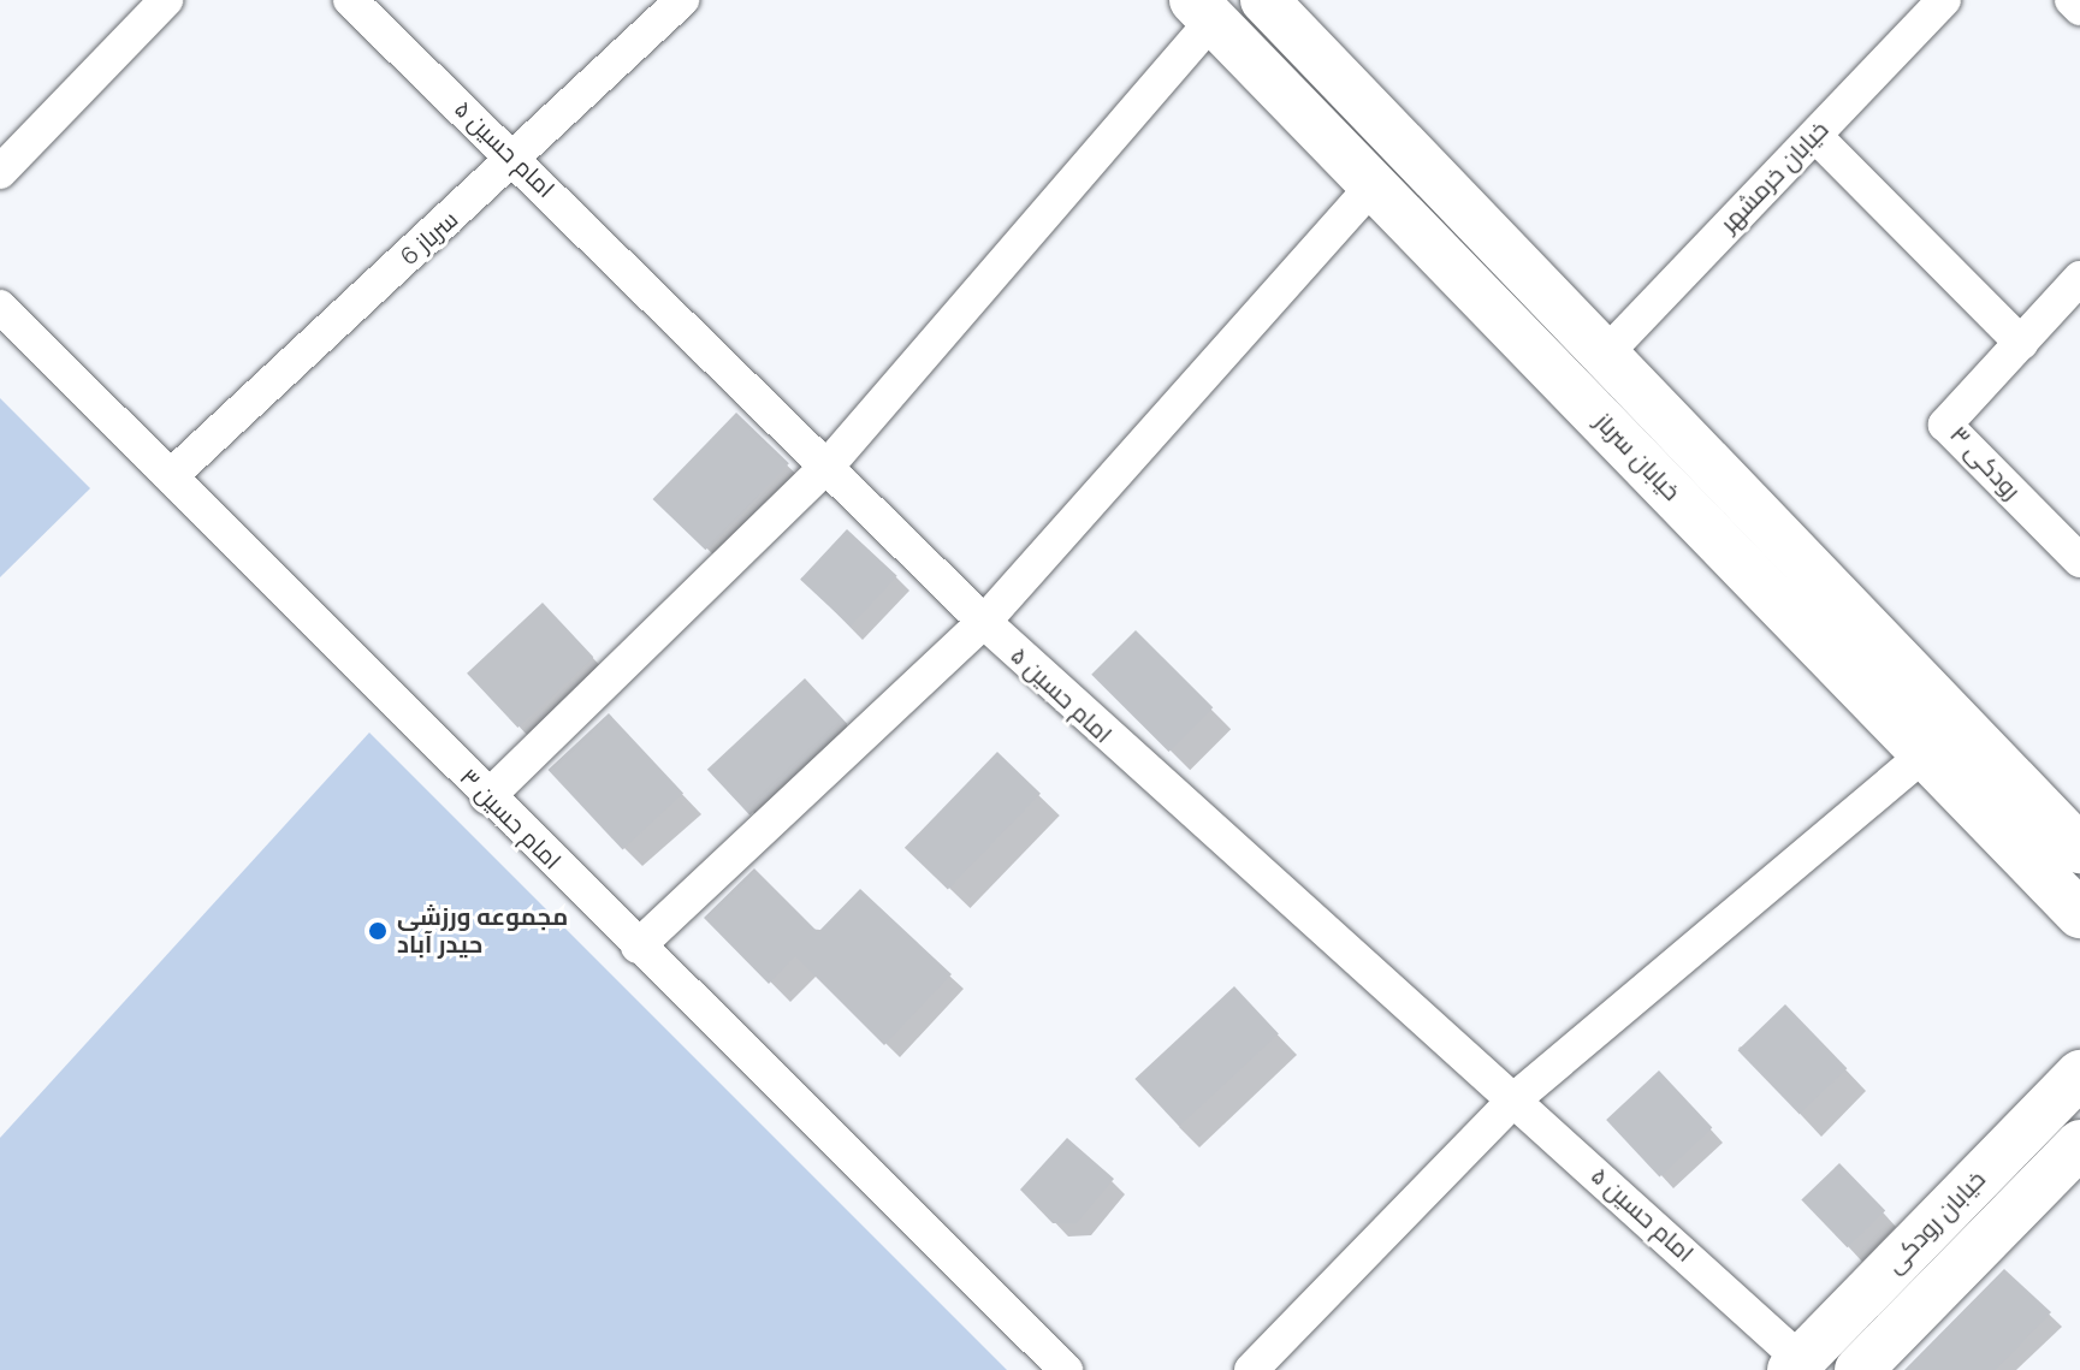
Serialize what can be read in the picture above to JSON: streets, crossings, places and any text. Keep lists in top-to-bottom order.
{
  "streets": {
    "main road": ["خیابان سرباز", "خیابان رودکی"],
    "street": [
      "امام حسین ۵",
      "خیابان خرمشهر",
      "سرباز 6",
      "رودکی ۳",
      "امام حسین ۳"
    ]
  },
  "crossings": [
    ["امام حسین ۵", "سرباز 6"],
    ["امام حسین ۵", "خیابان رودکی"],
    ["خیابان خرمشهر", "خیابان سرباز"],
    ["سرباز 6", "امام حسین ۳"]
  ],
  "places": ["مجموعه ورزشی حیدر آباد"]
}
